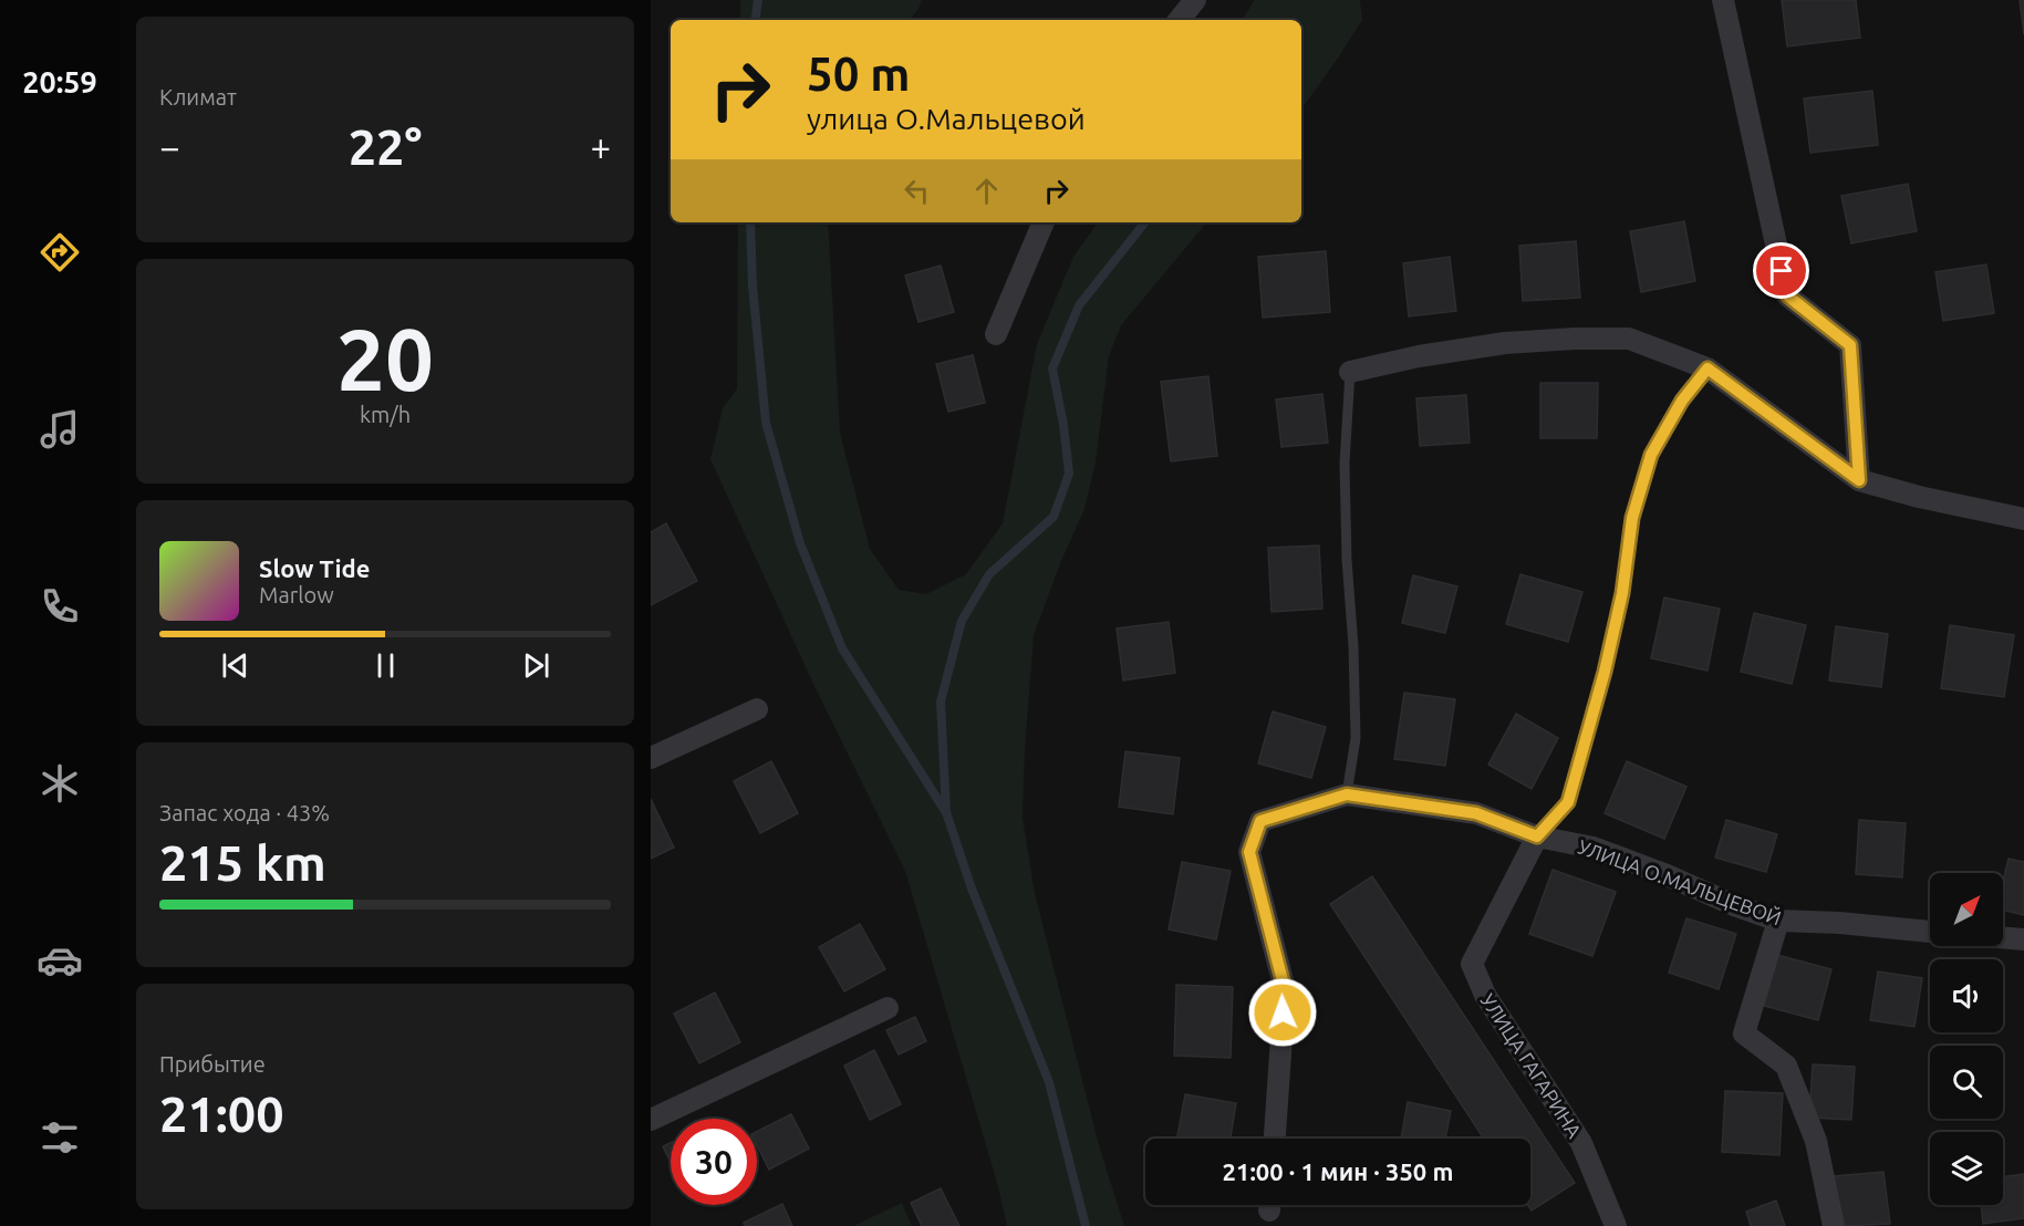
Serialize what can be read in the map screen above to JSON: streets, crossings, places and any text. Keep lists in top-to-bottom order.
{
  "streets": {
    "street": ["УЛИЦА О.МАЛЬЦЕВОЙ", "УЛИЦА ГАГАРИНА"]
  },
  "crossings": [
    ["УЛИЦА О.МАЛЬЦЕВОЙ", "УЛИЦА ГАГАРИНА"]
  ],
  "north": "top right",
  "page": {
    "tabs": "20:59",
    "tile": [
      "Климат",
      ["20", "km/h"],
      ["Запас хода · 43%", "215 km"],
      ["Прибытие", "21:00"]
    ],
    "turn": ["50 m", "улица О.Мальцевой"],
    "heat": ["−", "22°", "+"],
    "song": ["Slow Tide", "Marlow"],
    "limit": "30",
    "trip": "21:00 · 1 мин · 350 m"
  }
}
